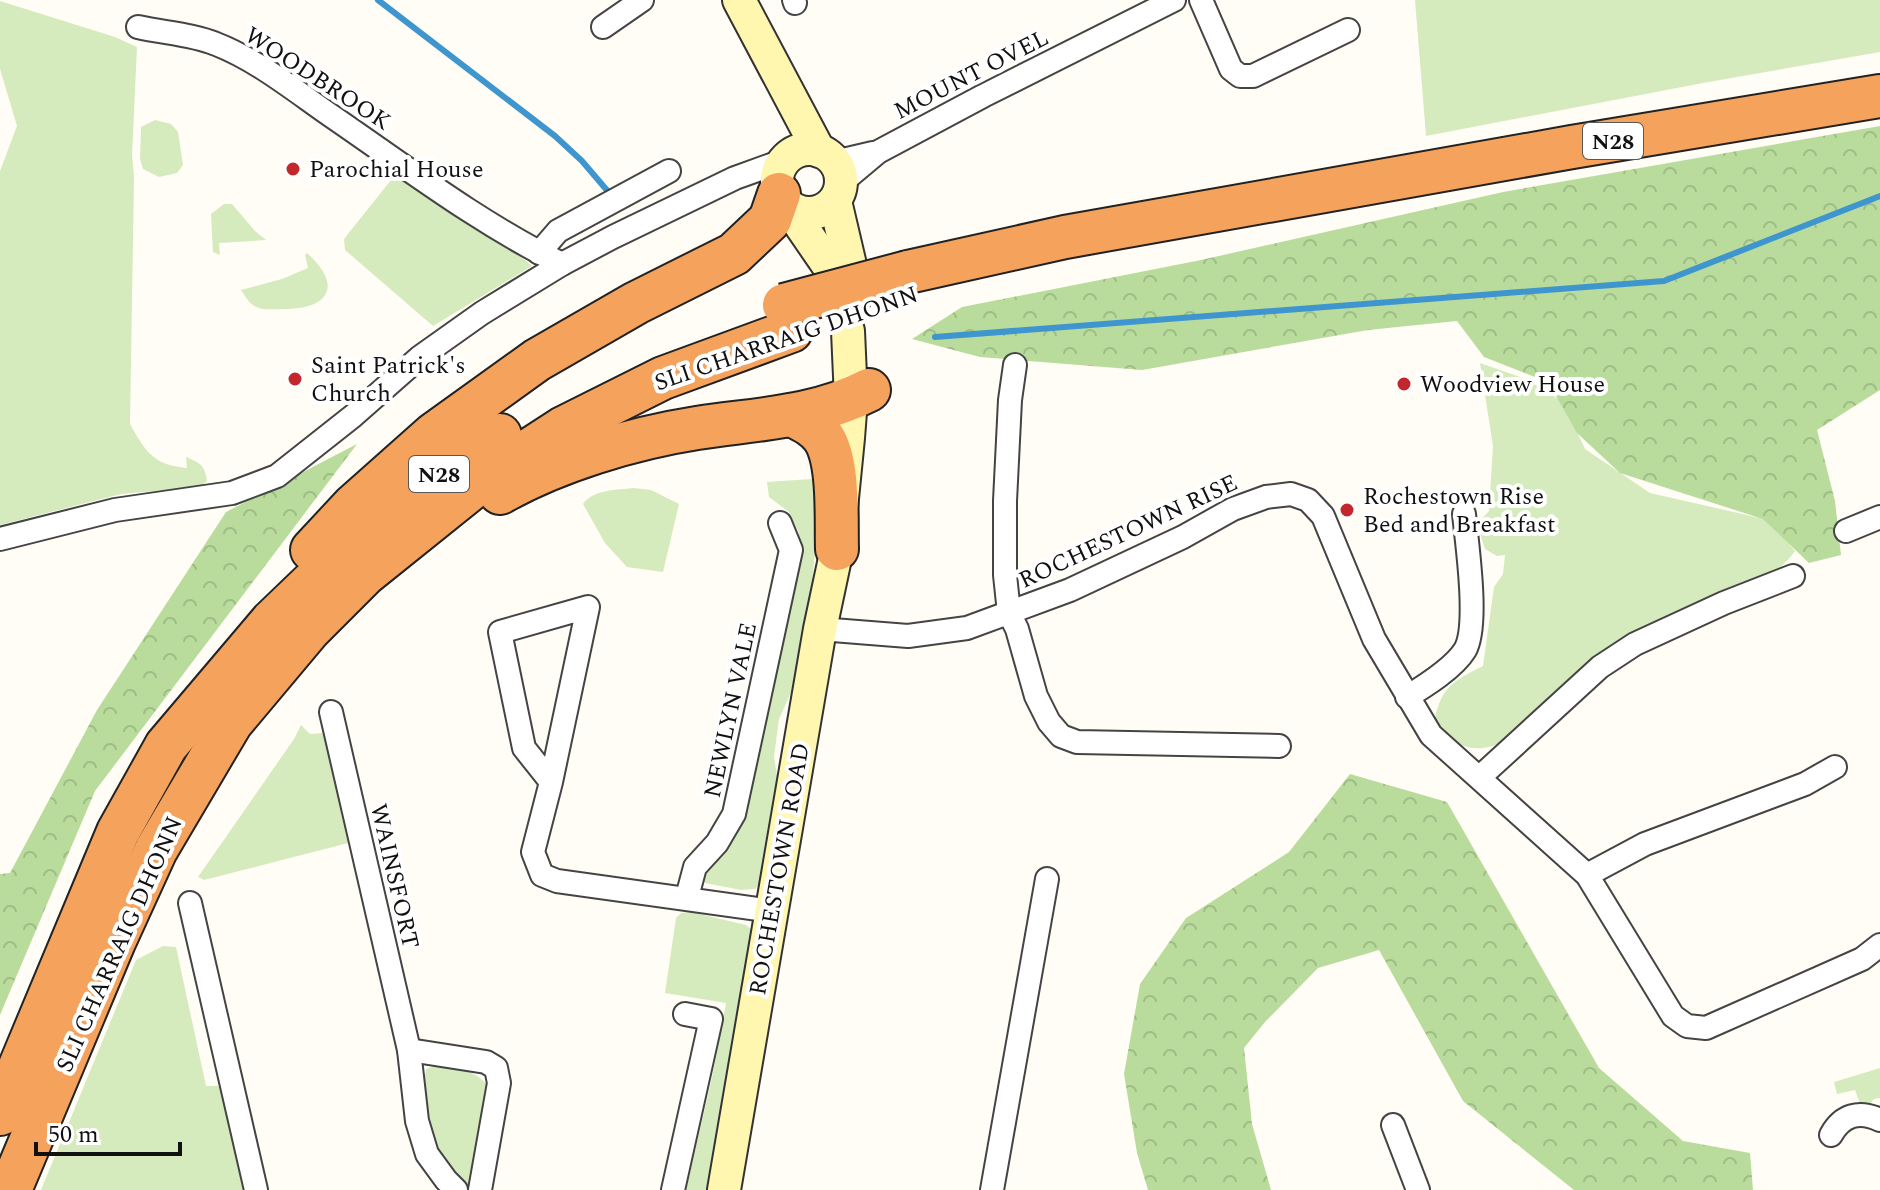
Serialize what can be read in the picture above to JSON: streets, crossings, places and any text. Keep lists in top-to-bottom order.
{
  "streets": {
    "highway": ["N28", "SLI CHARRAIG DHONN"],
    "main road": ["ROCHESTOWN ROAD"],
    "street": [
      "MOUNT OVEL",
      "WOODBROOK",
      "ROCHESTOWN RISE",
      "NEWLYN VALE",
      "WAINSFORT"
    ]
  },
  "crossings": [
    ["MOUNT OVEL", "ROCHESTOWN ROAD"],
    ["ROCHESTOWN RISE", "ROCHESTOWN ROAD"]
  ],
  "places": [
    "Parochial House",
    "Saint Patrick's Church",
    "Woodview House",
    "Rochestown Rise Bed and Breakfast"
  ],
  "scale_bar": "50 m"
}
